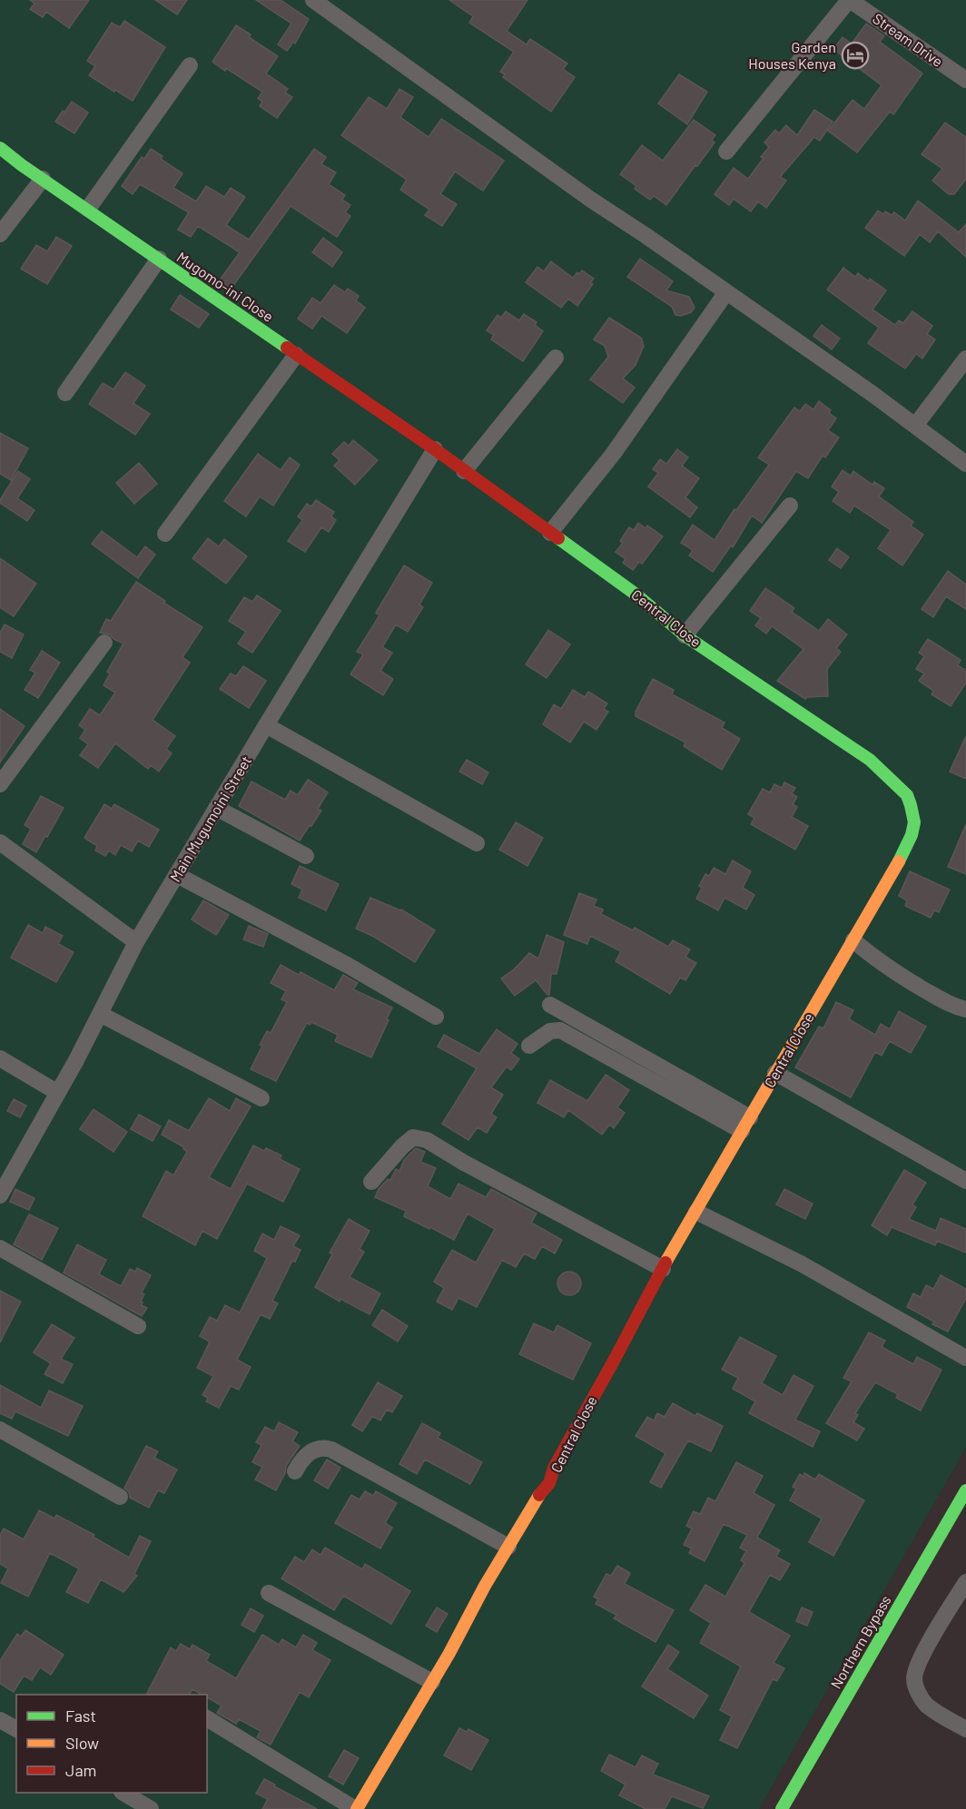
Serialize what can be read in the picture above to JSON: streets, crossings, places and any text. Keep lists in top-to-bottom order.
{
  "streets": {
    "street": [
      "Stream Drive",
      "Mugomo-ini Close",
      "Central Close",
      "Main Mugumoini Street",
      "Northern Bypass"
    ]
  },
  "crossings": [
    ["Mugomo-ini Close", "Central Close"],
    ["Mugomo-ini Close", "Main Mugumoini Street"],
    ["Central Close", "Main Mugumoini Street"]
  ],
  "places": {
    "hotel": ["Garden Houses Kenya"]
  },
  "legend": ["Fast", "Slow", "Jam"]
}
